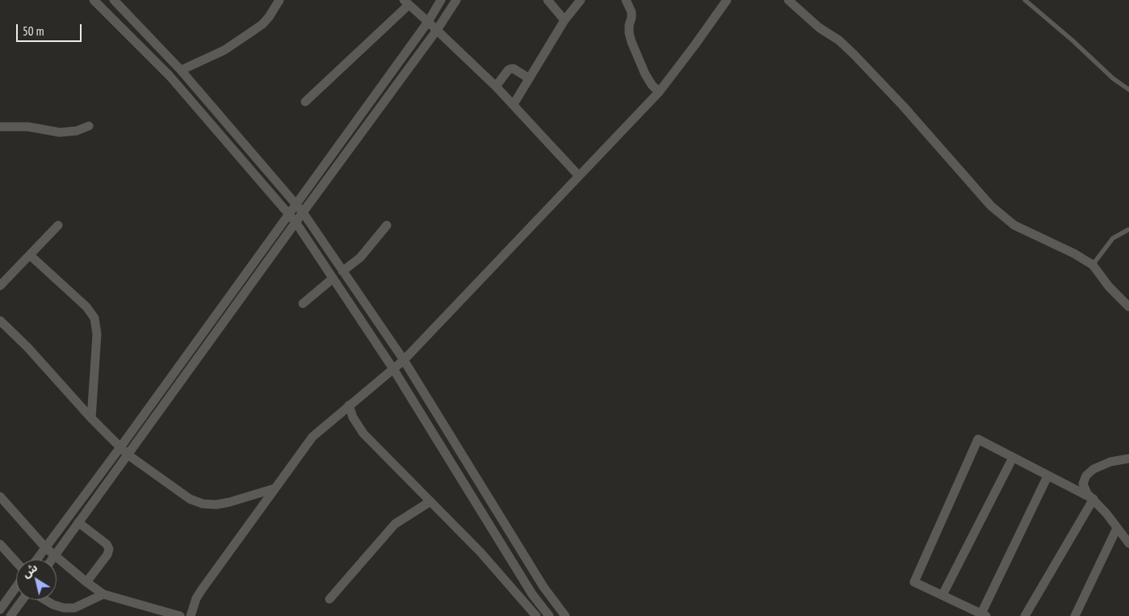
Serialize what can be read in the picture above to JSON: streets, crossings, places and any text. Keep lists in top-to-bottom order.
{
  "scale_bar": "50 m",
  "north": "top left"
}
